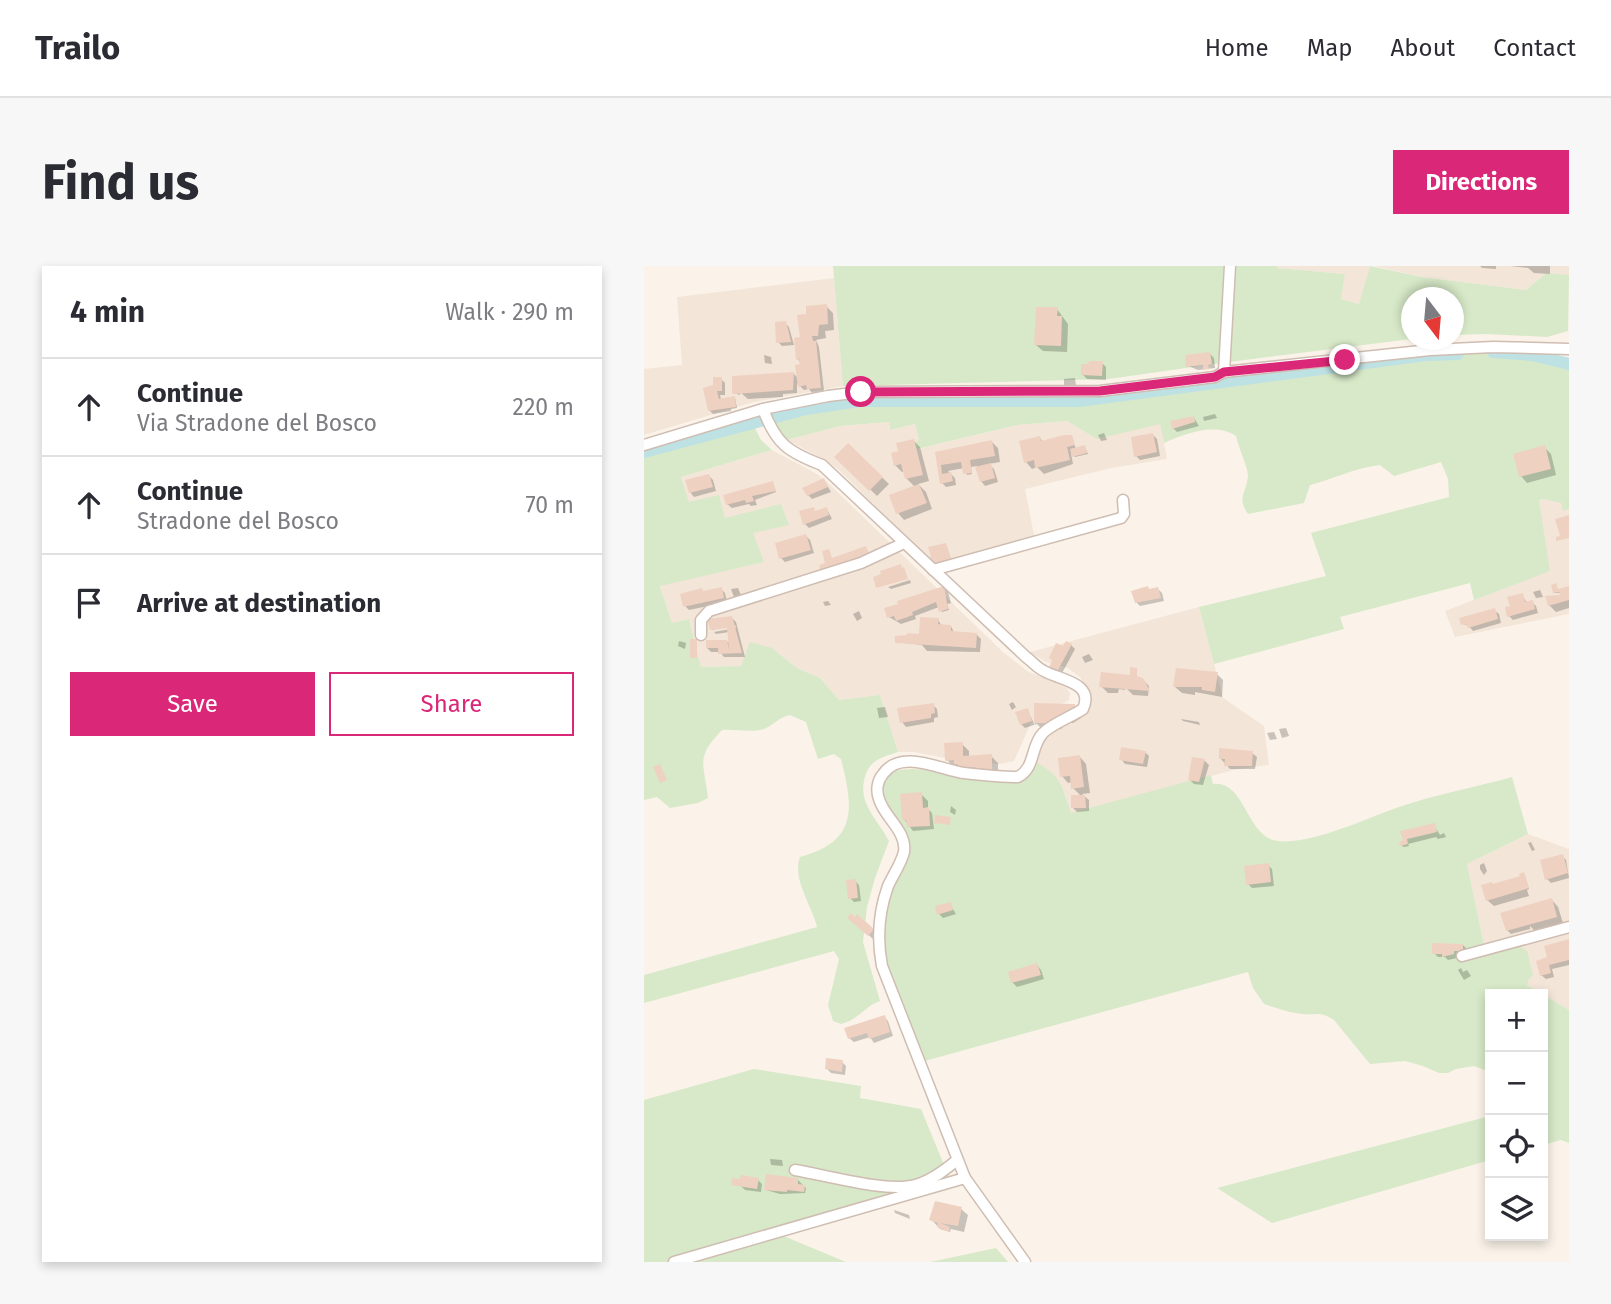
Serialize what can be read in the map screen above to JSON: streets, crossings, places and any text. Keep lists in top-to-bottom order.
{
  "north": "bottom",
  "page": {
    "header": "Trailo",
    "nav": [
      "Home",
      "Map",
      "About",
      "Contact"
    ],
    "buttons": [
      "Directions",
      ["Save", "Share"]
    ],
    "title": "Find us",
    "heading": ["4 min", "Walk · 290 m"],
    "list": [
      ["Continue", "Via Stradone del Bosco", "220 m"],
      ["Continue", "Stradone del Bosco", "70 m"],
      "Arrive at destination"
    ],
    "map_buttons": ["+", "−"]
  }
}
